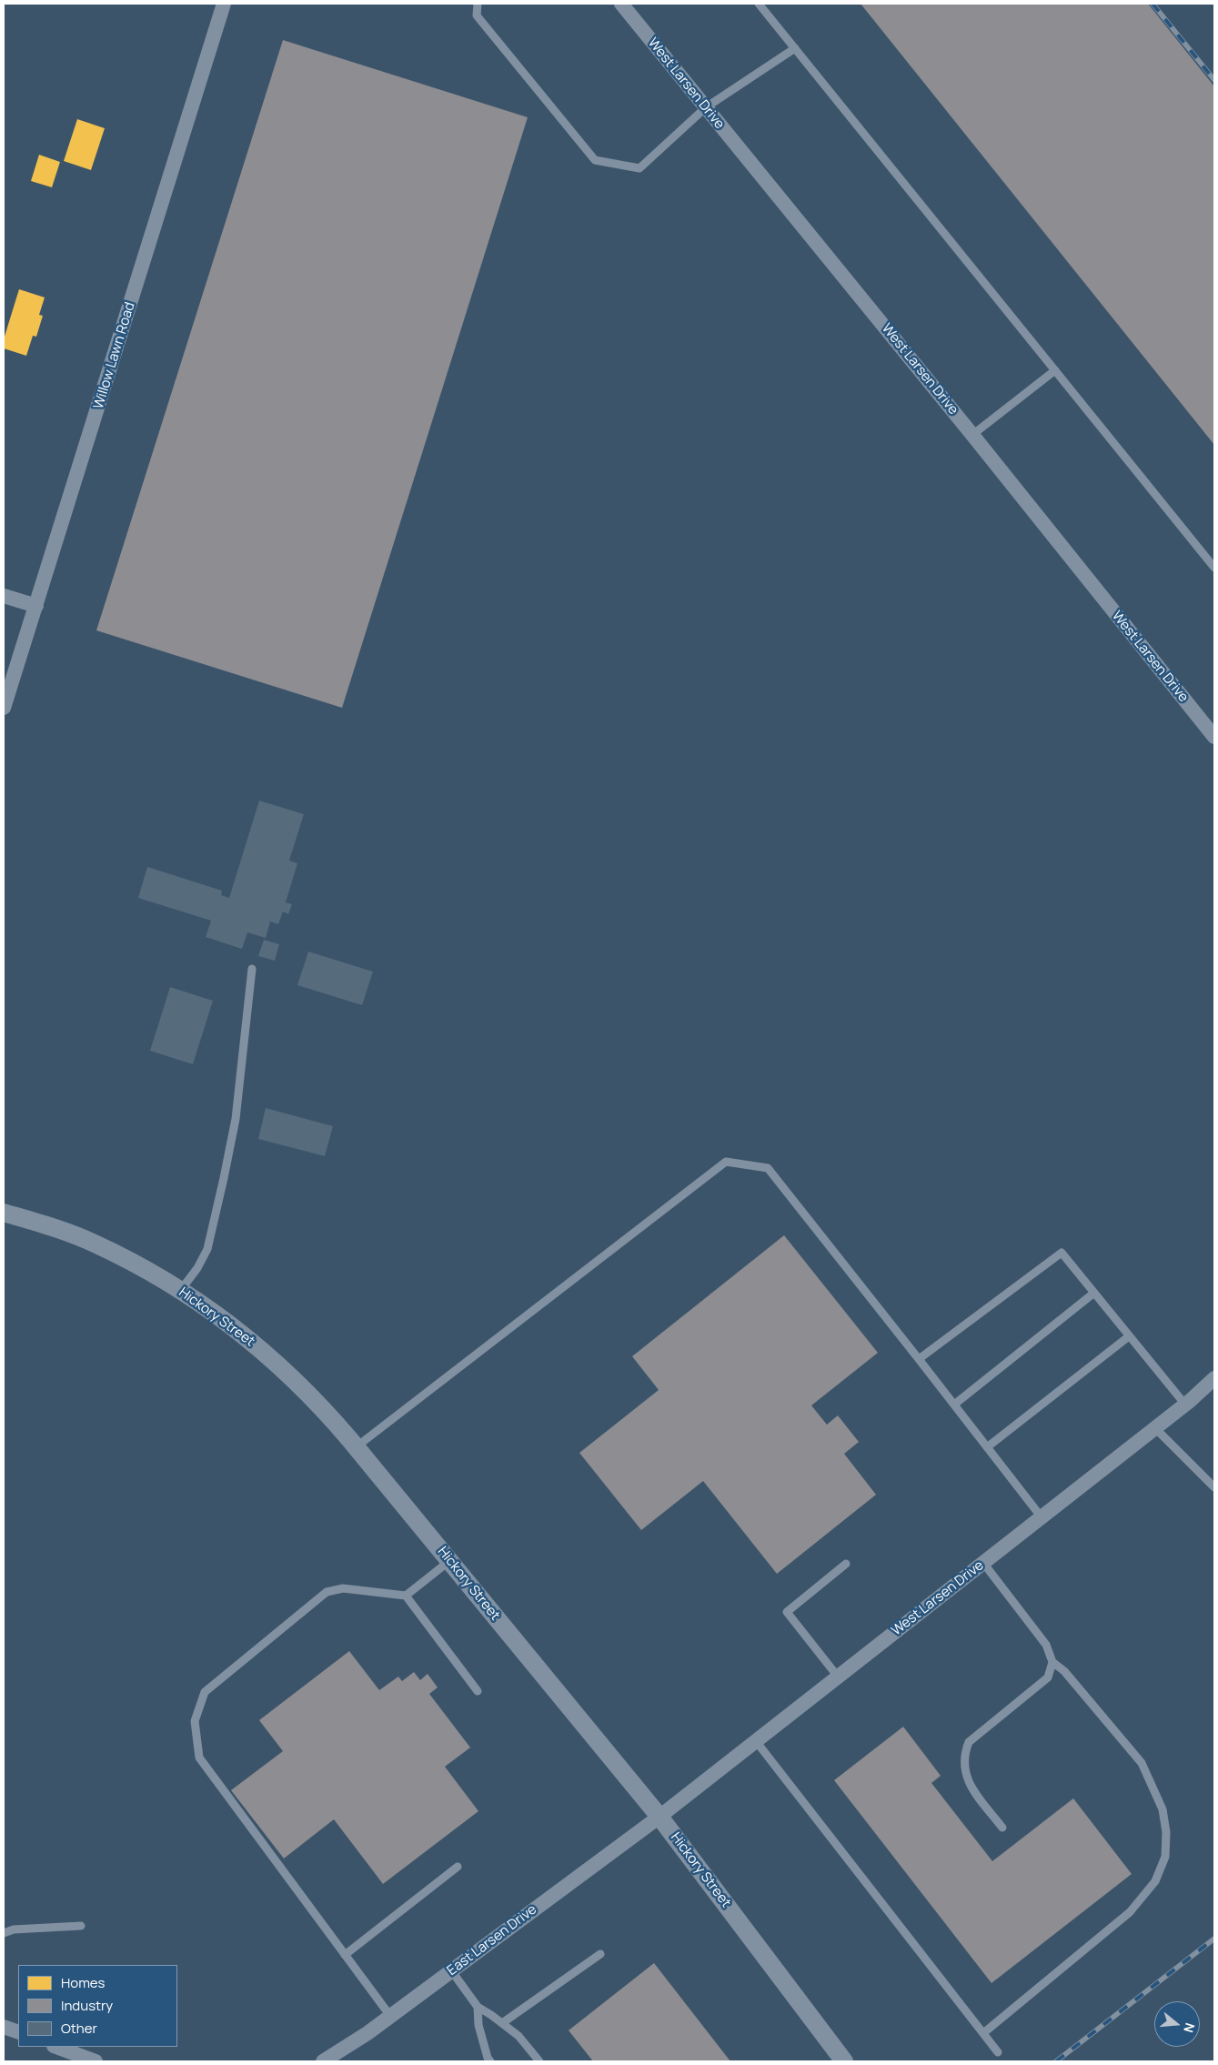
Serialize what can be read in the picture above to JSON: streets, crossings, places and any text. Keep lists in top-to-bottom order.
{
  "streets": {
    "street": [
      "West Larsen Drive",
      "Willow Lawn Road",
      "Hickory Street",
      "East Larsen Drive"
    ]
  },
  "crossings": [
    ["West Larsen Drive", "Hickory Street"],
    ["West Larsen Drive", "East Larsen Drive"],
    ["Hickory Street", "East Larsen Drive"]
  ],
  "legend": ["Homes", "Industry", "Other"],
  "north": "right"
}
